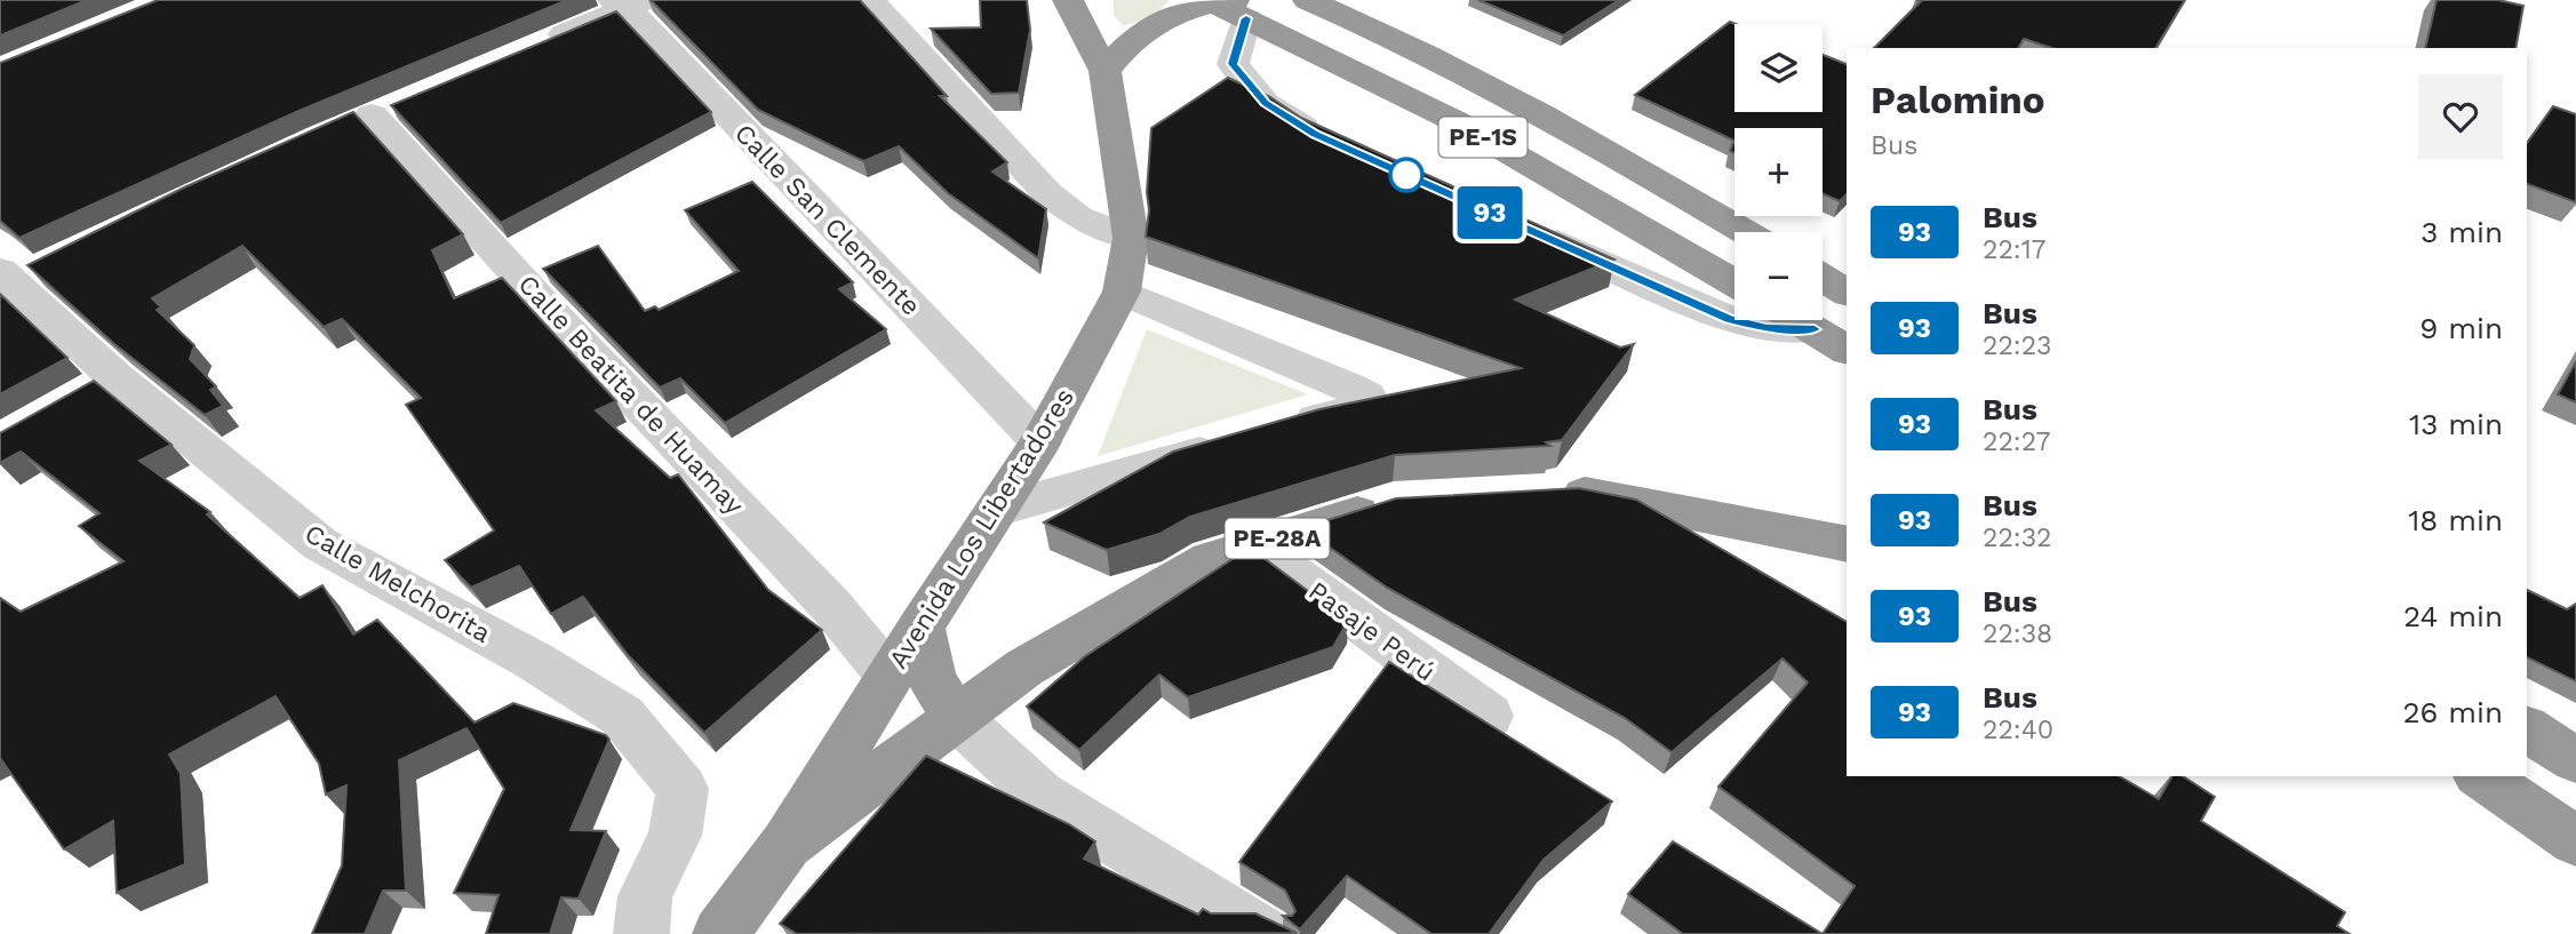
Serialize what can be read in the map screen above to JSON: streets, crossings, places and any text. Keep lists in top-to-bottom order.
{
  "streets": {
    "highway": ["PE-1S", "Avenida Los Libertadores", "PE-28A"],
    "street": [
      "Calle San Clemente",
      "Calle Beatita de Huamay",
      "Calle Melchorita",
      "Pasaje Perú"
    ]
  },
  "crossings": [
    ["Calle San Clemente", "Avenida Los Libertadores"],
    ["Calle Beatita de Huamay", "Avenida Los Libertadores"],
    ["Avenida Los Libertadores", "PE-28A"],
    ["PE-28A", "Pasaje Perú"]
  ],
  "lines": ["bus line 93"],
  "page": {
    "on_map": "93",
    "map_buttons": ["+", "−"],
    "heading": ["Palomino", "Bus"],
    "list": [
      {
        "mark": "93",
        "name": "Bus",
        "note": "22:17",
        "value": "3 min"
      },
      {
        "mark": "93",
        "name": "Bus",
        "note": "22:23",
        "value": "9 min"
      },
      {
        "mark": "93",
        "name": "Bus",
        "note": "22:27",
        "value": "13 min"
      },
      {
        "mark": "93",
        "name": "Bus",
        "note": "22:32",
        "value": "18 min"
      },
      {
        "mark": "93",
        "name": "Bus",
        "note": "22:38",
        "value": "24 min"
      },
      {
        "mark": "93",
        "name": "Bus",
        "note": "22:40",
        "value": "26 min"
      }
    ]
  }
}
